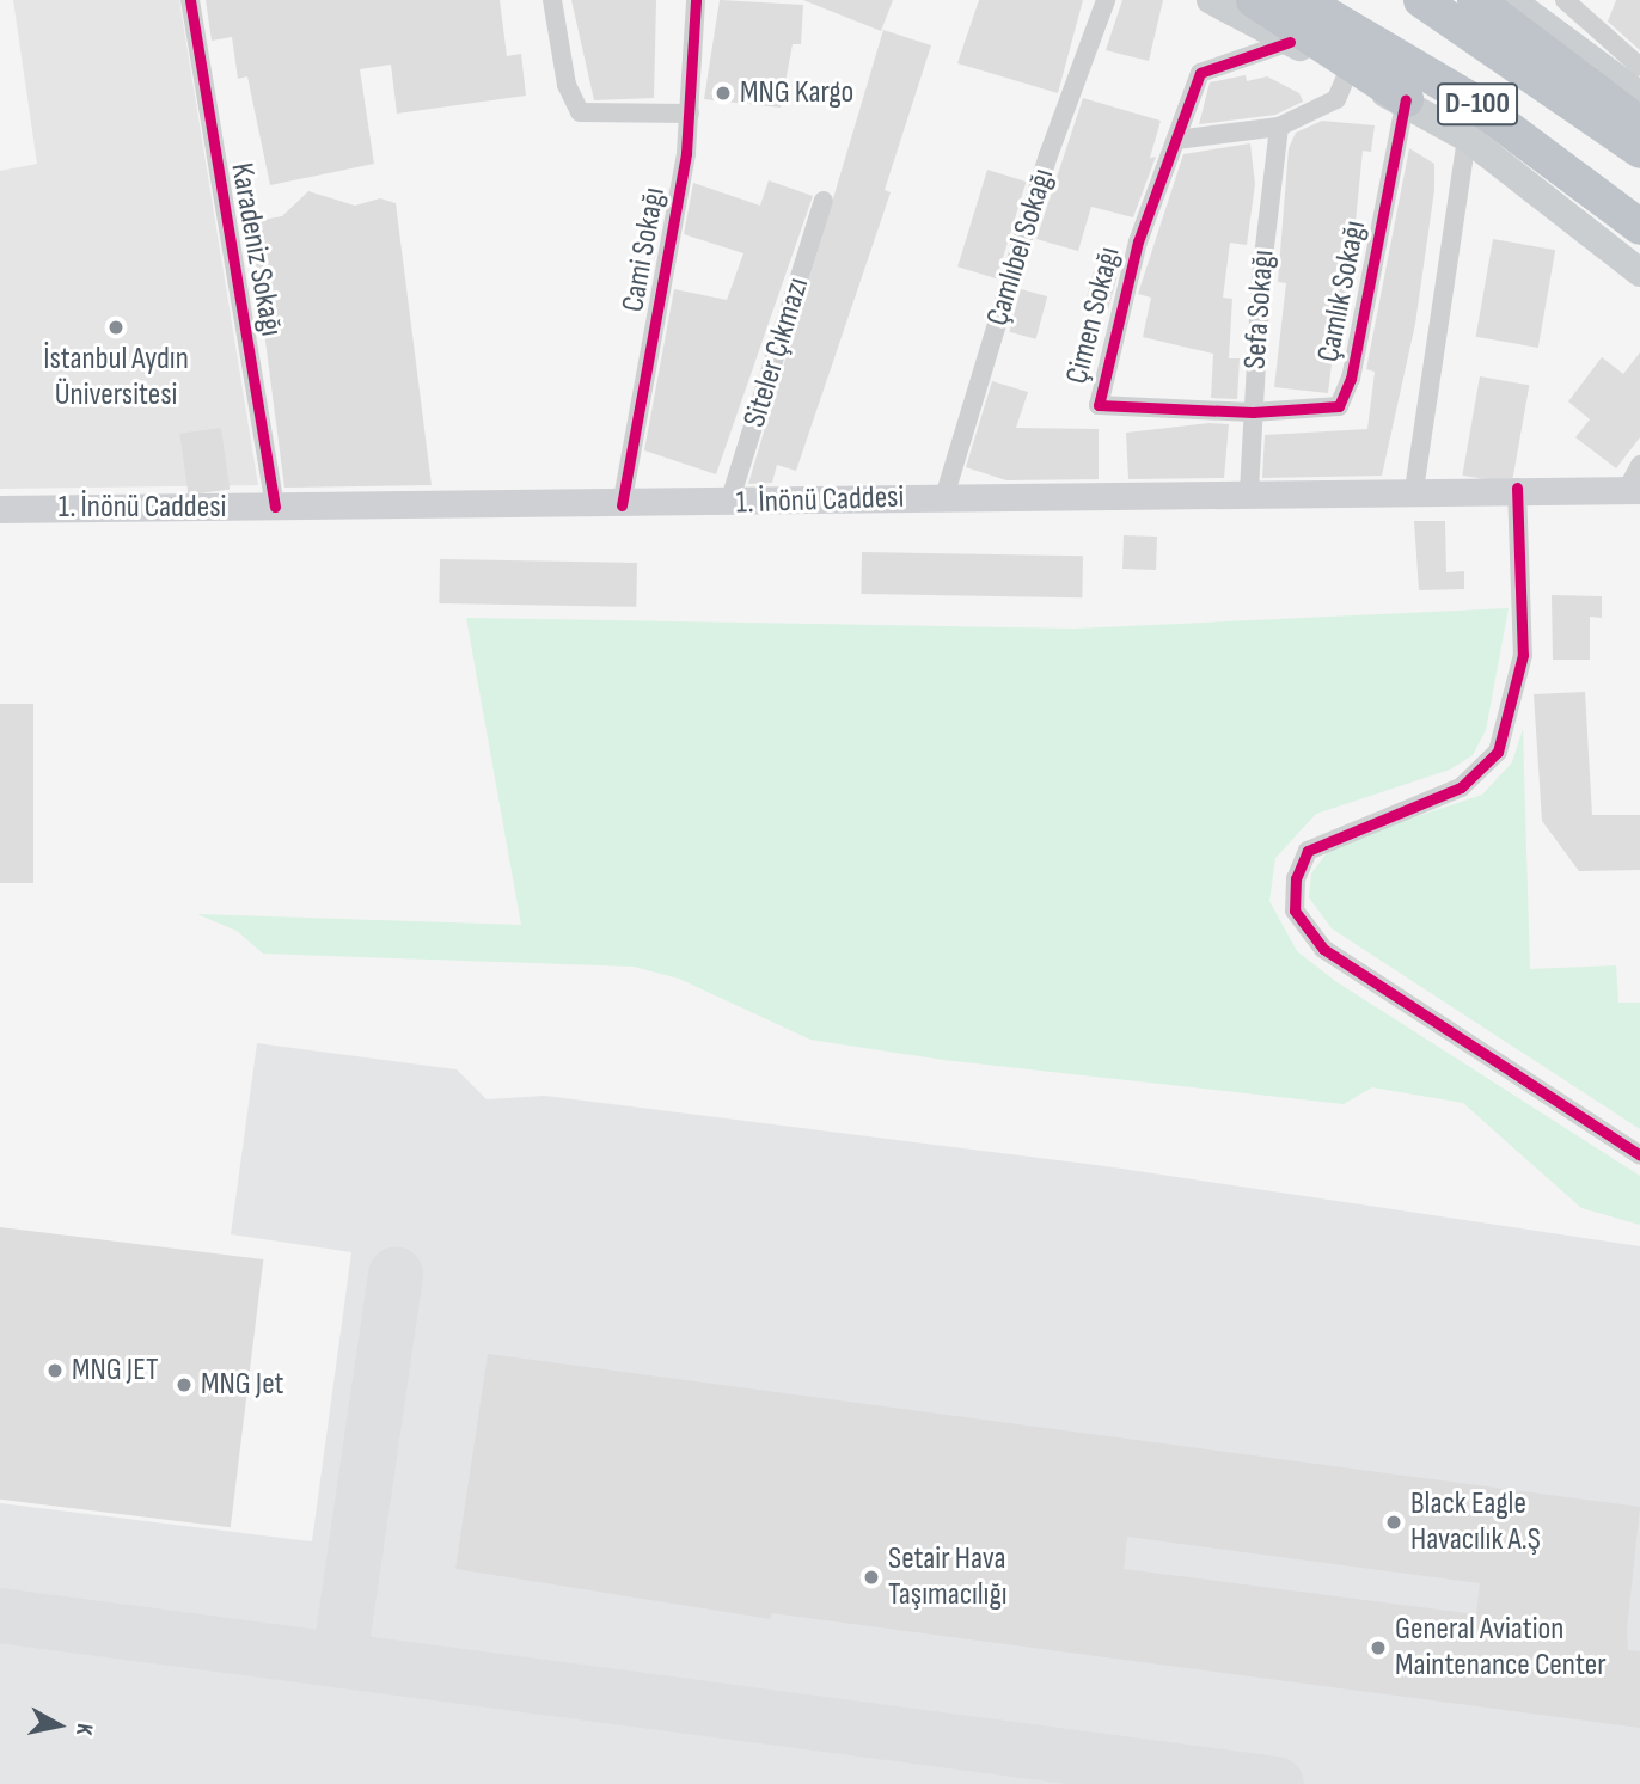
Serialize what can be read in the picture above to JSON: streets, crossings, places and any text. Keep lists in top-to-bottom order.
{
  "streets": {
    "highway": ["D-100"],
    "main road": ["1. İnönü Caddesi"],
    "street": [
      "Çamlıbel Sokağı",
      "Karadeniz Sokağı",
      "Cami Sokağı",
      "Çamlık Sokağı",
      "Sefa Sokağı",
      "Çimen Sokağı",
      "Siteler Çıkmazı"
    ]
  },
  "crossings": [
    ["Çamlıbel Sokağı", "1. İnönü Caddesi"],
    ["Karadeniz Sokağı", "1. İnönü Caddesi"],
    ["Cami Sokağı", "1. İnönü Caddesi"],
    ["Çamlık Sokağı", "Sefa Sokağı"],
    ["Çamlık Sokağı", "Çimen Sokağı"],
    ["Sefa Sokağı", "Çimen Sokağı"],
    ["Sefa Sokağı", "1. İnönü Caddesi"],
    ["Siteler Çıkmazı", "1. İnönü Caddesi"]
  ],
  "places": [
    "MNG Kargo",
    "İstanbul Aydın Üniversitesi",
    "MNG JET",
    "MNG Jet",
    "Black Eagle Havacılık A.Ş",
    "Setair Hava Taşımacılığı",
    "General Aviation Maintenance Center"
  ],
  "north": "right"
}
